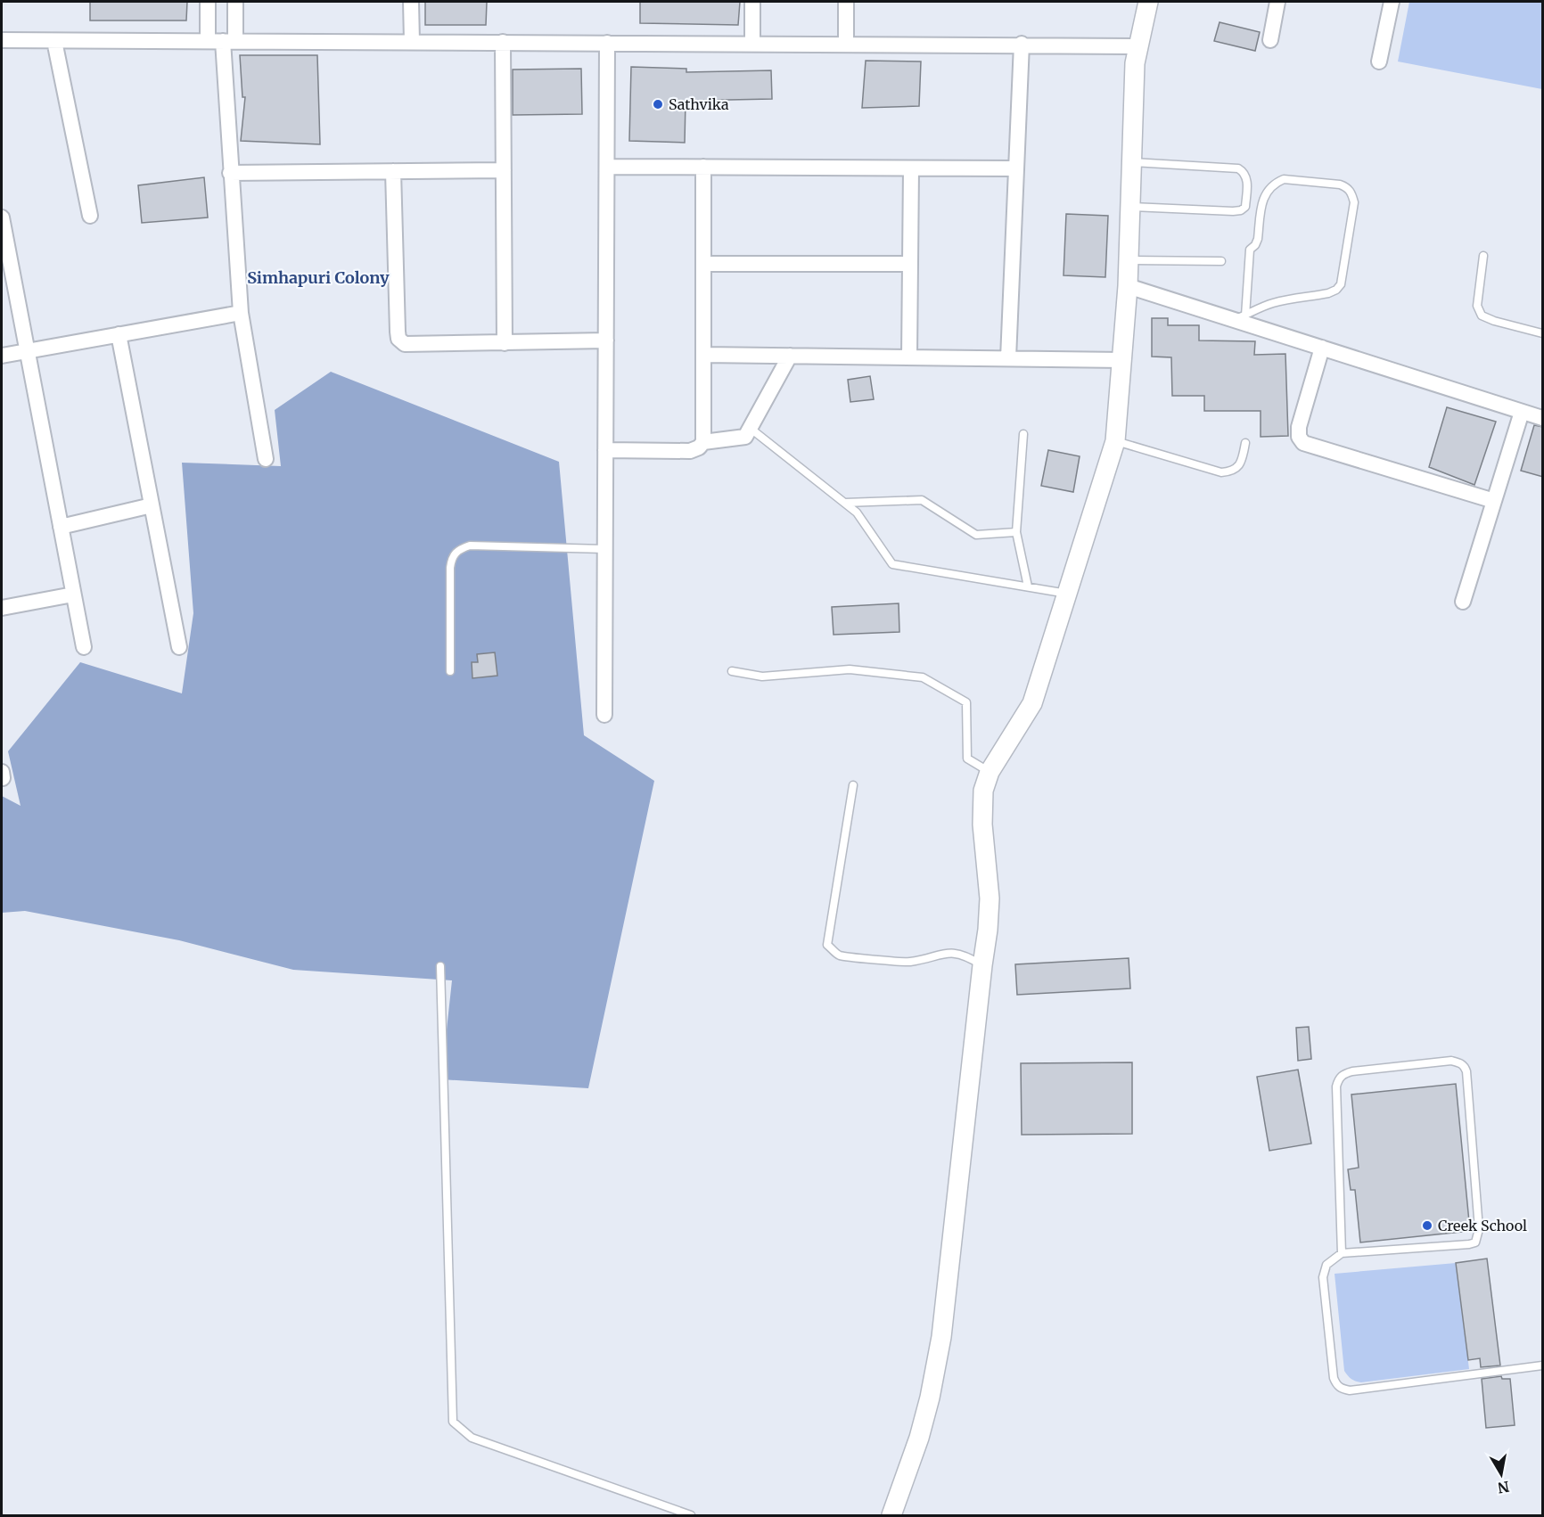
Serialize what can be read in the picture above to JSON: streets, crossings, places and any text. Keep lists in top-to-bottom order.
{
  "districts": ["Simhapuri Colony"],
  "places": ["Sathvika", "Creek School"],
  "north": "bottom"
}
